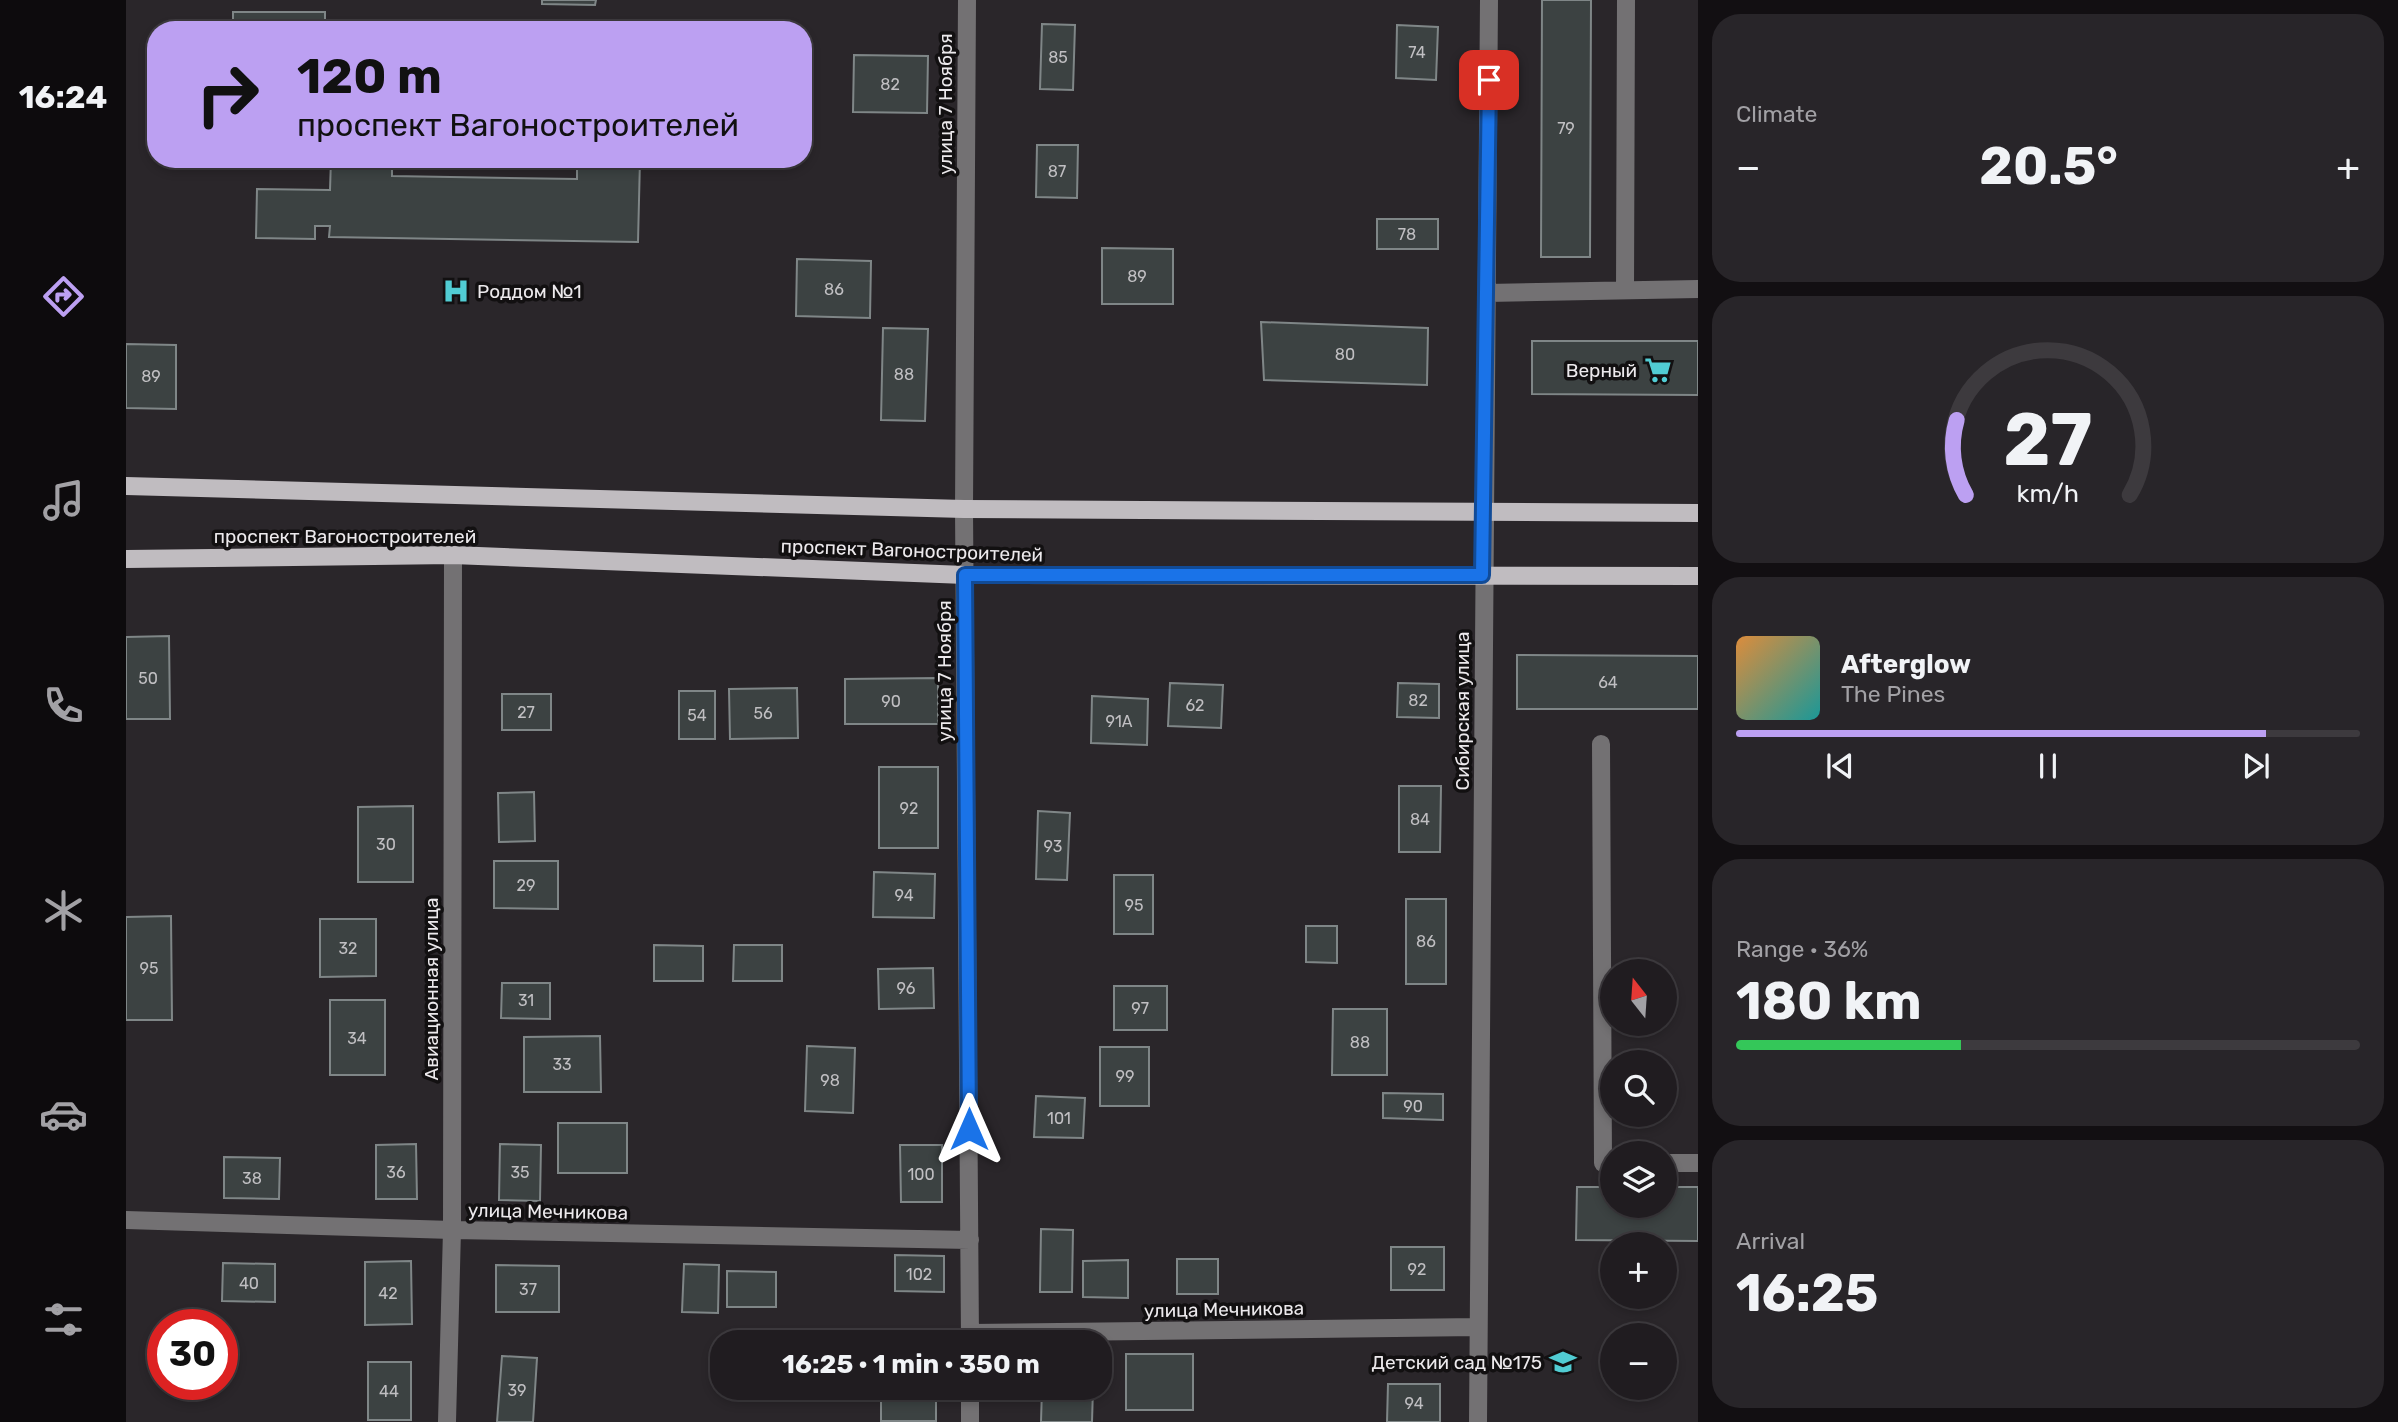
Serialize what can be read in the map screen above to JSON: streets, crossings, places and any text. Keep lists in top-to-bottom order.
{
  "streets": {
    "main road": ["проспект Вагоностроителей"],
    "street": [
      "улица 7 Ноября",
      "Сибирская улица",
      "Авиационная улица",
      "улица Мечникова"
    ]
  },
  "crossings": [
    ["улица 7 Ноября", "проспект Вагоностроителей"],
    ["улица 7 Ноября", "улица Мечникова"],
    ["проспект Вагоностроителей", "Сибирская улица"],
    ["проспект Вагоностроителей", "Авиационная улица"],
    ["Сибирская улица", "улица Мечникова"],
    ["Авиационная улица", "улица Мечникова"]
  ],
  "places": {
    "hospital": ["Роддом №1"],
    "supermarket": ["Верный"],
    "school or university": ["Детский сад №175"]
  },
  "house_numbers": [
    "74",
    "85",
    "82",
    "79",
    "87",
    "78",
    "89",
    "86",
    "80",
    "88",
    "89",
    "50",
    "64",
    "82",
    "90",
    "62",
    "27",
    "56",
    "54",
    "91А",
    "92",
    "84",
    "30",
    "93",
    "29",
    "94",
    "95",
    "86",
    "32",
    "95",
    "96",
    "31",
    "97",
    "34",
    "88",
    "33",
    "99",
    "98",
    "90",
    "101",
    "36",
    "35",
    "100",
    "38",
    "92",
    "102",
    "40",
    "37",
    "42",
    "39",
    "44",
    "94"
  ],
  "north": "top",
  "page": {
    "tabs": "16:24",
    "tile": [
      "Climate",
      ["Range · 36%", "180 km"],
      ["Arrival", "16:25"]
    ],
    "turn": ["120 m", "проспект Вагоностроителей"],
    "heat": ["−", "20.5°", "+"],
    "song": ["Afterglow", "The Pines"],
    "map_buttons": ["+", "−"],
    "limit": "30",
    "trip": "16:25 · 1 min · 350 m",
    "gauge": ["27", "km/h"]
  }
}
